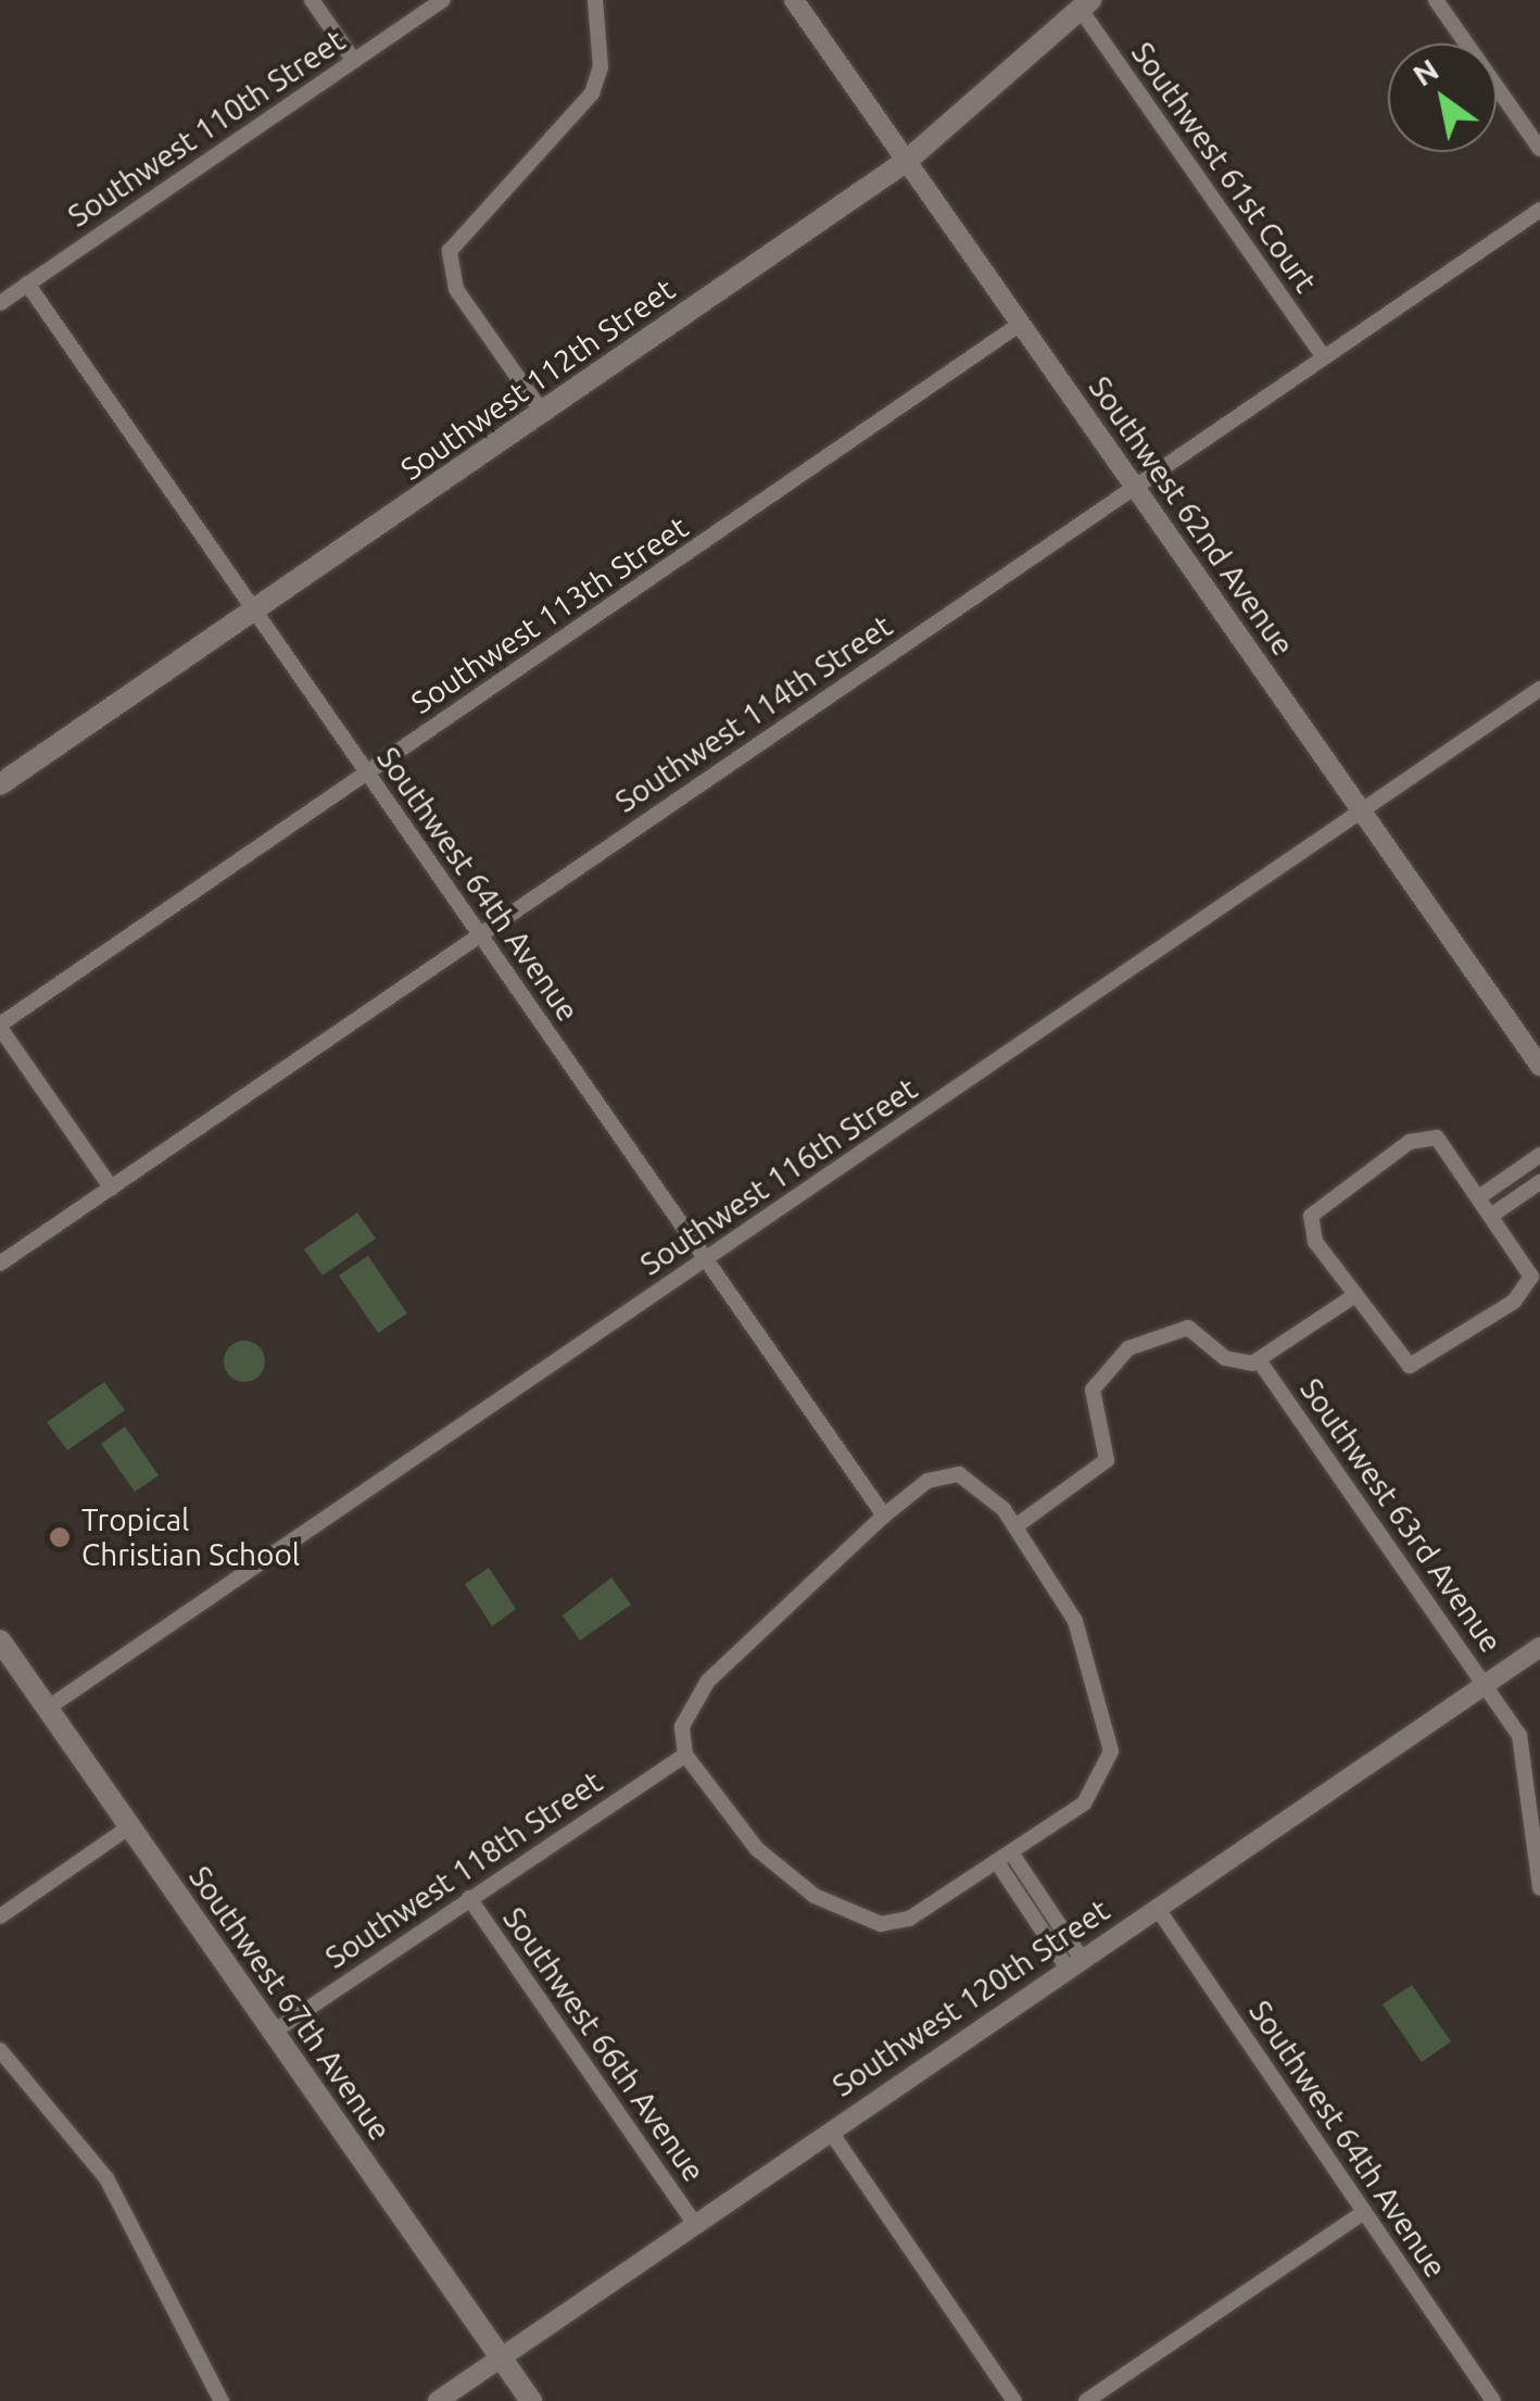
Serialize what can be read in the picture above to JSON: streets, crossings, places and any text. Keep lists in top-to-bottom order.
{
  "streets": {
    "main road": ["Southwest 112th Street", "Southwest 67th Avenue"],
    "street": [
      "Southwest 110th Street",
      "Southwest 61st Court",
      "Southwest 62nd Avenue",
      "Southwest 113th Street",
      "Southwest 114th Street",
      "Southwest 64th Avenue",
      "Southwest 116th Street",
      "Southwest 63rd Avenue",
      "Southwest 118th Street",
      "Southwest 120th Street",
      "Southwest 66th Avenue"
    ]
  },
  "crossings": [
    ["Southwest 110th Street", "Southwest 64th Avenue"],
    ["Southwest 61st Court", "Southwest 112th Street"],
    ["Southwest 61st Court", "Southwest 114th Street"],
    ["Southwest 112th Street", "Southwest 62nd Avenue"],
    ["Southwest 112th Street", "Southwest 64th Avenue"],
    ["Southwest 62nd Avenue", "Southwest 113th Street"],
    ["Southwest 62nd Avenue", "Southwest 114th Street"],
    ["Southwest 62nd Avenue", "Southwest 116th Street"],
    ["Southwest 113th Street", "Southwest 64th Avenue"],
    ["Southwest 114th Street", "Southwest 64th Avenue"],
    ["Southwest 64th Avenue", "Southwest 116th Street"],
    ["Southwest 64th Avenue", "Southwest 120th Street"],
    ["Southwest 116th Street", "Southwest 67th Avenue"],
    ["Southwest 63rd Avenue", "Southwest 120th Street"],
    ["Southwest 118th Street", "Southwest 67th Avenue"],
    ["Southwest 118th Street", "Southwest 66th Avenue"],
    ["Southwest 120th Street", "Southwest 67th Avenue"],
    ["Southwest 120th Street", "Southwest 66th Avenue"]
  ],
  "places": ["Tropical Christian School"],
  "north": "top left"
}
